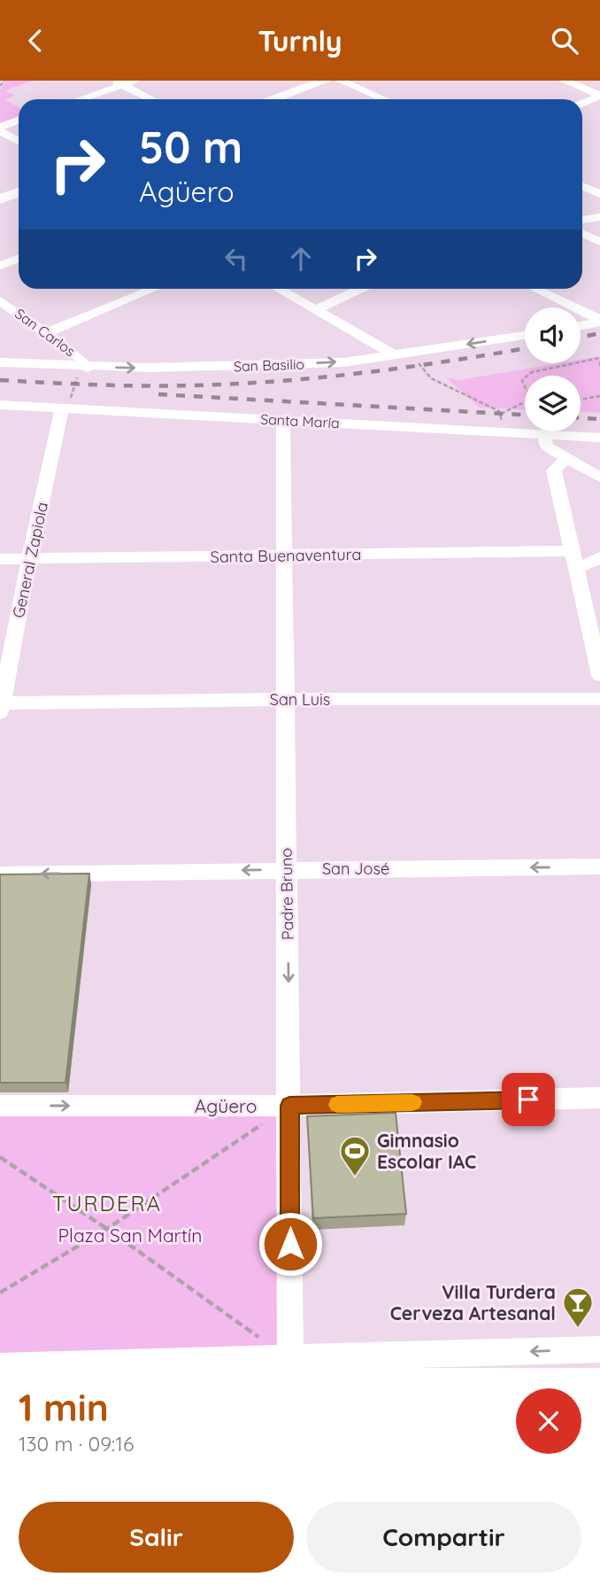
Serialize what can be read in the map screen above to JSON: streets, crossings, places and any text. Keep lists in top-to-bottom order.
{
  "streets": {
    "street": [
      "San Carlos",
      "San Basilio",
      "Santa María",
      "Santa Buenaventura",
      "General Zapiola",
      "San Luis",
      "San José",
      "Padre Bruno",
      "Agüero"
    ]
  },
  "crossings": [
    ["San Carlos", "San Basilio"],
    ["Santa María", "General Zapiola"],
    ["Santa María", "Padre Bruno"],
    ["Santa Buenaventura", "General Zapiola"],
    ["Santa Buenaventura", "Padre Bruno"],
    ["General Zapiola", "San Luis"],
    ["San Luis", "Padre Bruno"],
    ["San José", "Padre Bruno"],
    ["Padre Bruno", "Agüero"]
  ],
  "one_way": ["San José", "Agüero"],
  "districts": ["TURDERA"],
  "parks": ["Plaza San Martín"],
  "places": {
    "sports": ["Gimnasio Escolar IAC"],
    "bar": ["Villa Turdera Cerveza Artesanal"]
  },
  "page": {
    "header": "Turnly",
    "turn": ["50 m", "Agüero"],
    "heading": ["1 min", "130 m · 09:16"],
    "buttons": ["Salir", "Compartir"]
  }
}
